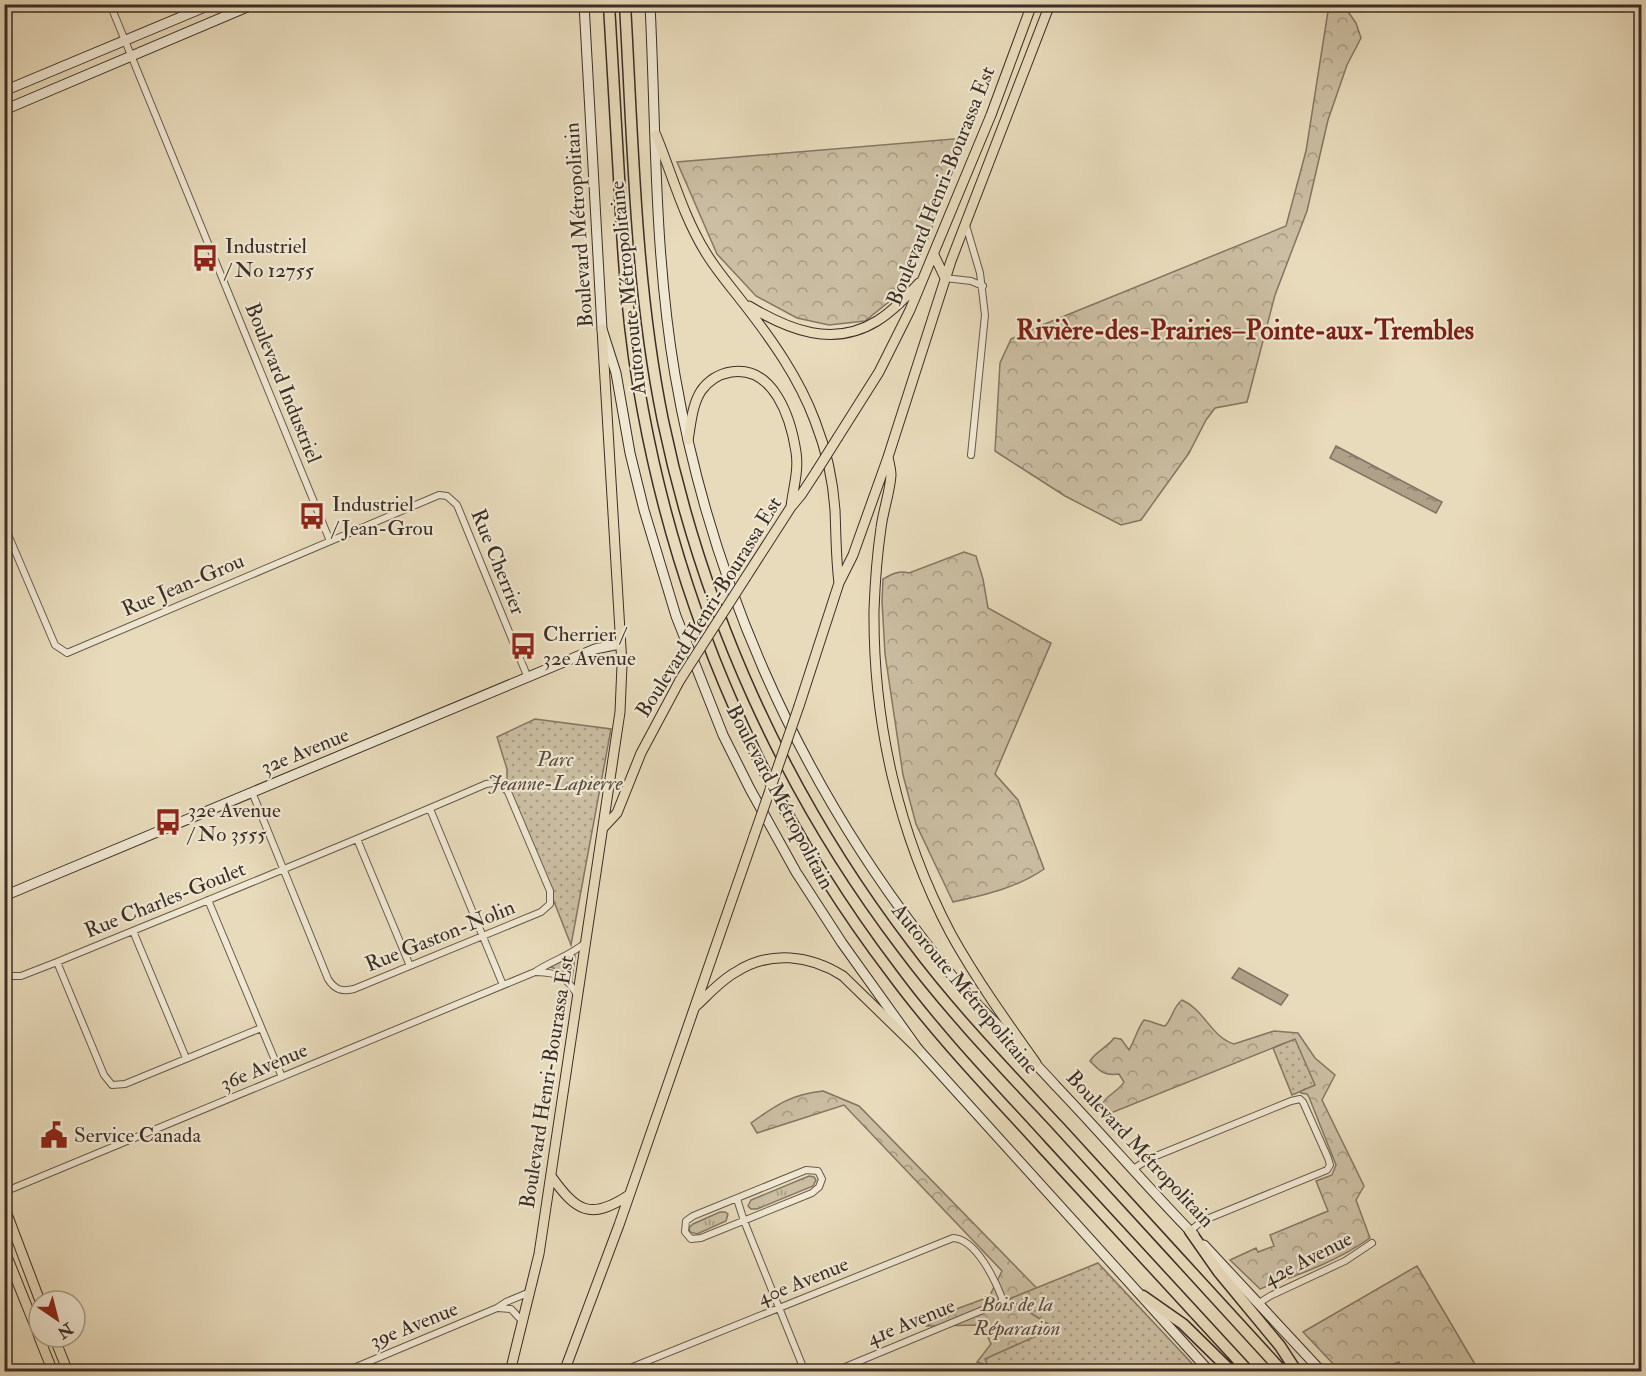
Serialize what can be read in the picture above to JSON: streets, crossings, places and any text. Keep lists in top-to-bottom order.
{
  "streets": {
    "highway": ["Autoroute Métropolitaine"],
    "main road": ["Boulevard Henri-Bourassa Est", "Boulevard Métropolitain", "32e Avenue"],
    "street": [
      "Boulevard Industriel",
      "Rue Cherrier",
      "Rue Jean-Grou",
      "Rue Charles-Goulet",
      "Rue Gaston-Nolin",
      "36e Avenue",
      "42e Avenue",
      "40e Avenue",
      "41e Avenue",
      "39e Avenue"
    ]
  },
  "crossings": [
    ["Boulevard Henri-Bourassa Est", "36e Avenue"],
    ["Boulevard Henri-Bourassa Est", "39e Avenue"],
    ["Boulevard Métropolitain", "42e Avenue"],
    ["Boulevard Industriel", "Rue Jean-Grou"],
    ["Rue Cherrier", "Rue Jean-Grou"],
    ["Rue Cherrier", "32e Avenue"],
    ["Rue Charles-Goulet", "Rue Gaston-Nolin"],
    ["40e Avenue", "41e Avenue"]
  ],
  "districts": ["Rivière-des-Prairies–Pointe-aux-Trembles"],
  "parks": ["Parc Jeanne-Lapierre", "Bois de la Réparation"],
  "places": {
    "bus stop": [
      "Industriel / No 12755",
      "Industriel / Jean-Grou",
      "Cherrier / 32e Avenue",
      "32e Avenue / No 3555"
    ],
    "public building": ["Service Canada"]
  },
  "north": "bottom right"
}
